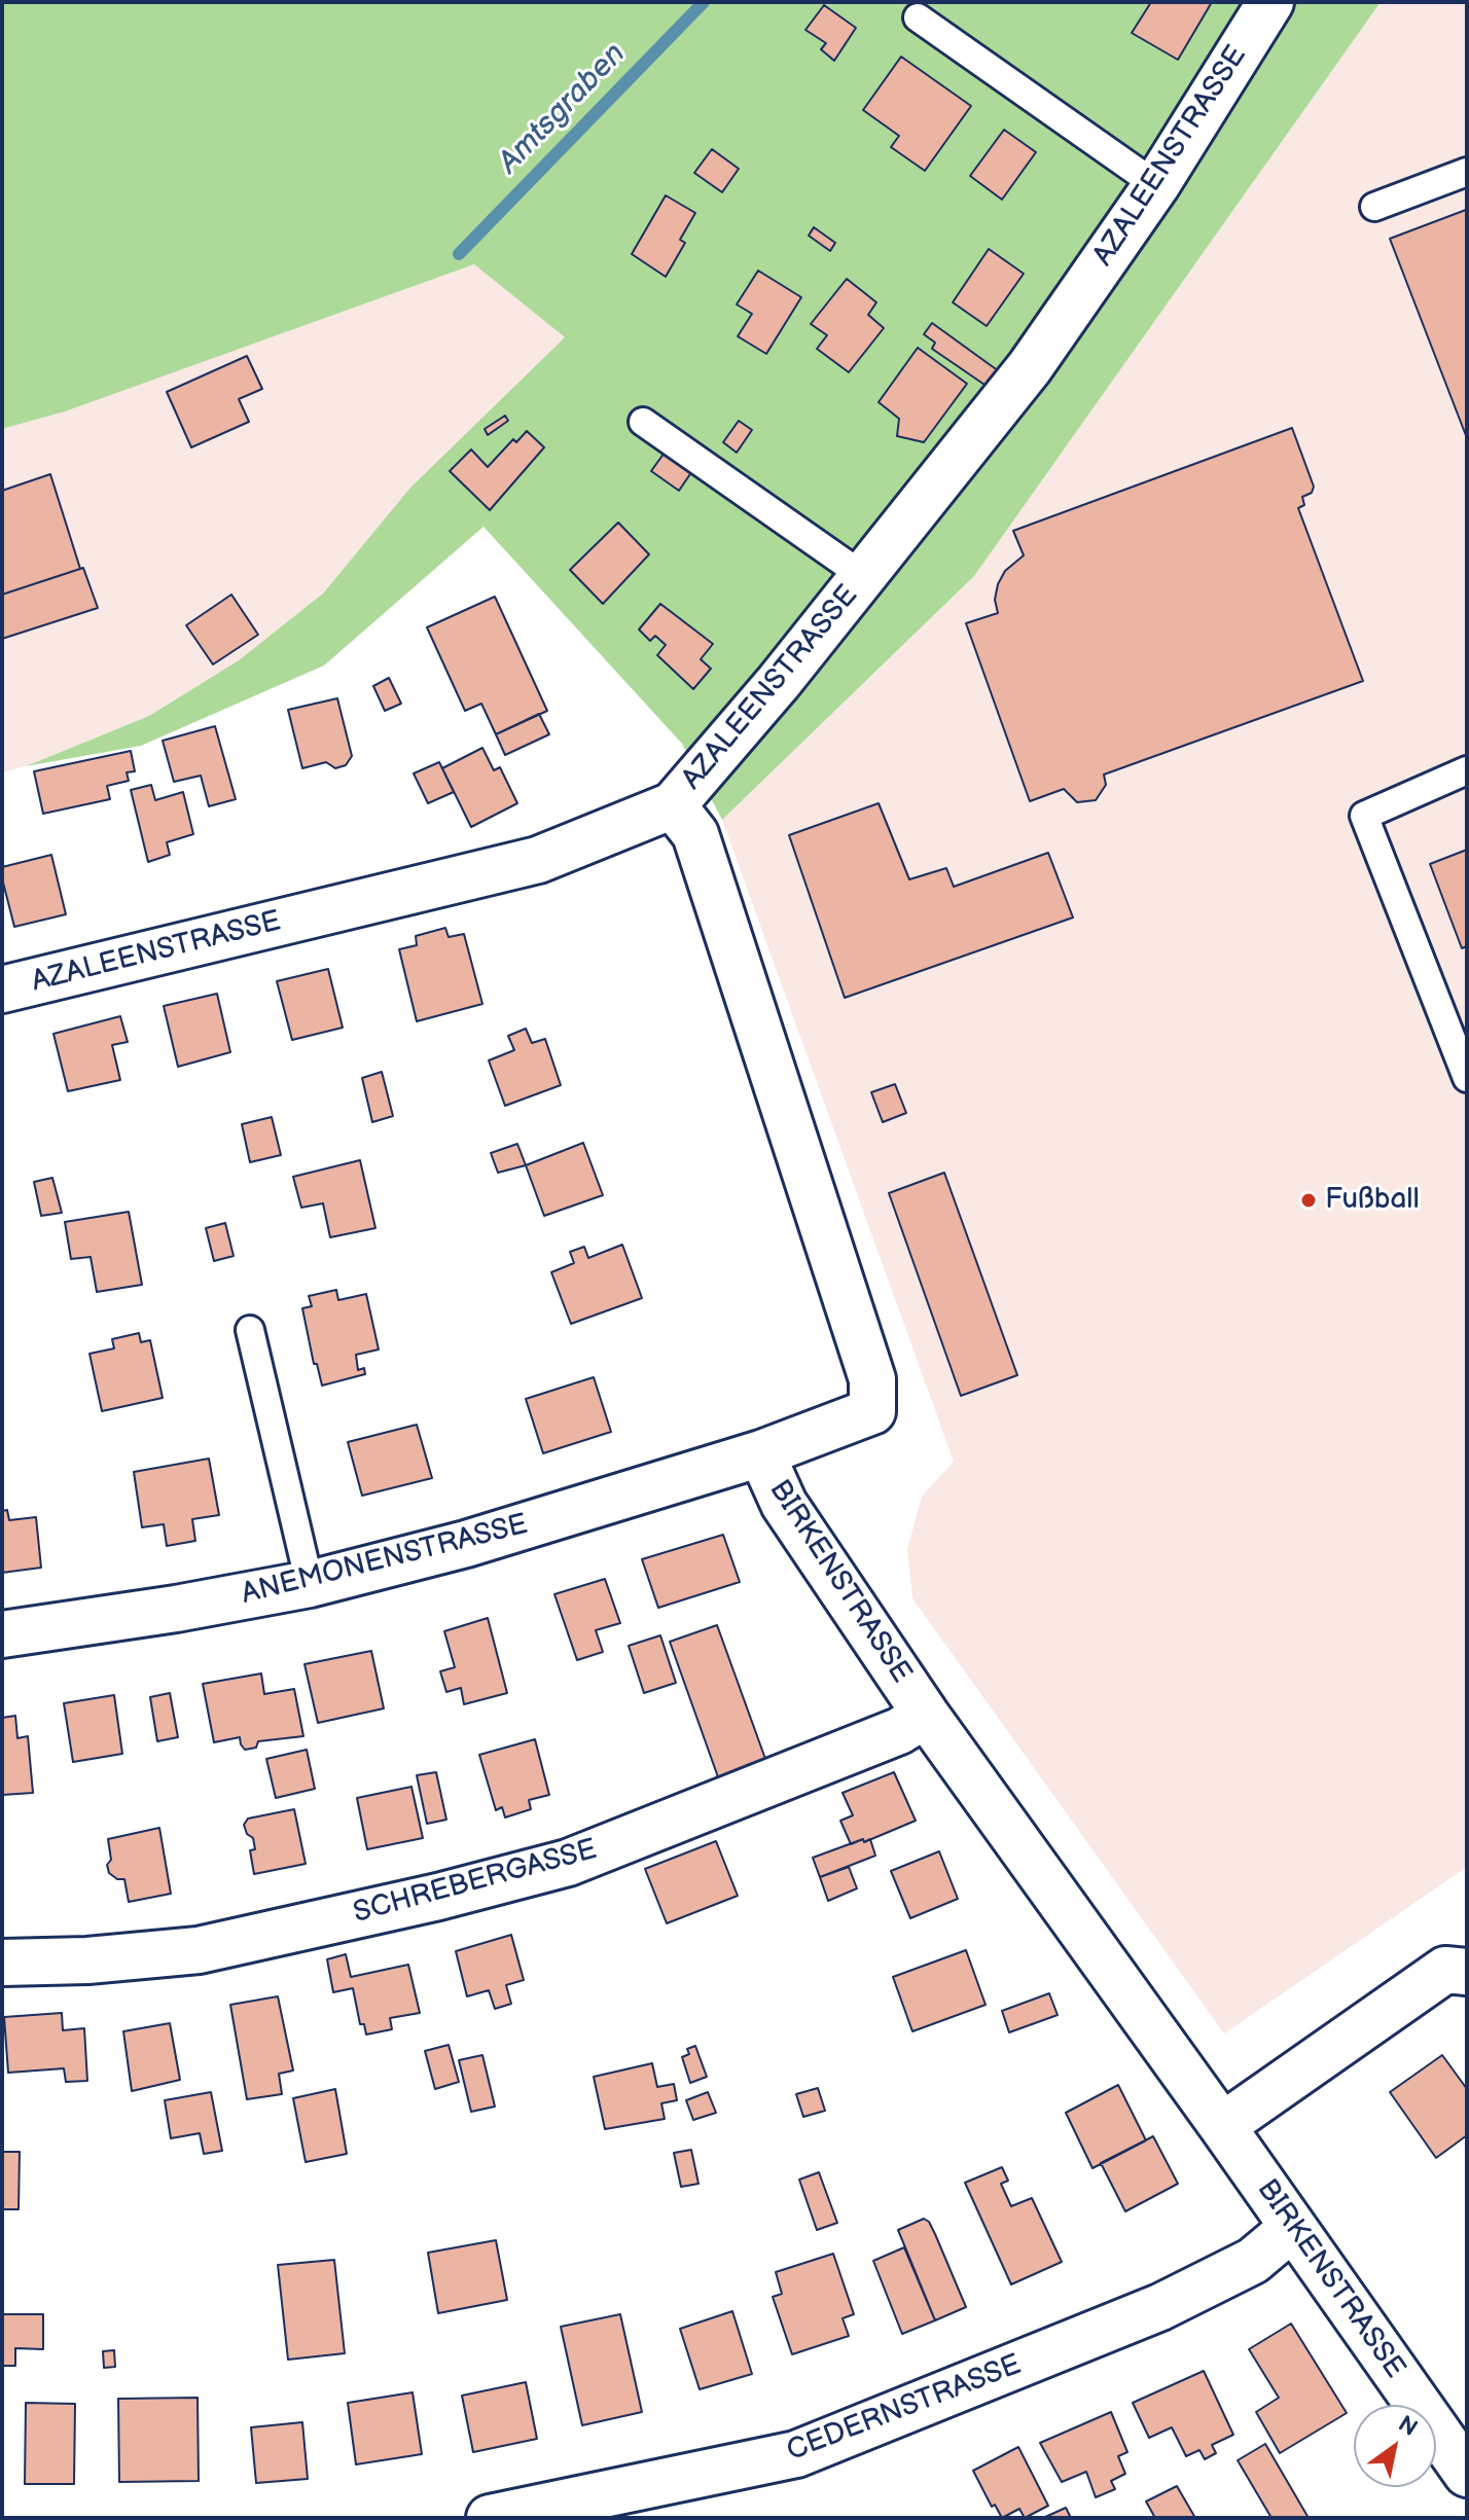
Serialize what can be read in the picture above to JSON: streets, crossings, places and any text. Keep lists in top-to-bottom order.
{
  "streets": {
    "street": [
      "AZALEENSTRASSE",
      "ANEMONENSTRASSE",
      "BIRKENSTRASSE",
      "SCHREBERGASSE",
      "CEDERNSTRASSE"
    ]
  },
  "crossings": [
    ["AZALEENSTRASSE", "BIRKENSTRASSE"],
    ["ANEMONENSTRASSE", "BIRKENSTRASSE"],
    ["BIRKENSTRASSE", "SCHREBERGASSE"],
    ["BIRKENSTRASSE", "CEDERNSTRASSE"]
  ],
  "water": ["Amtsgraben"],
  "places": ["Fußball"],
  "north": "top right"
}
